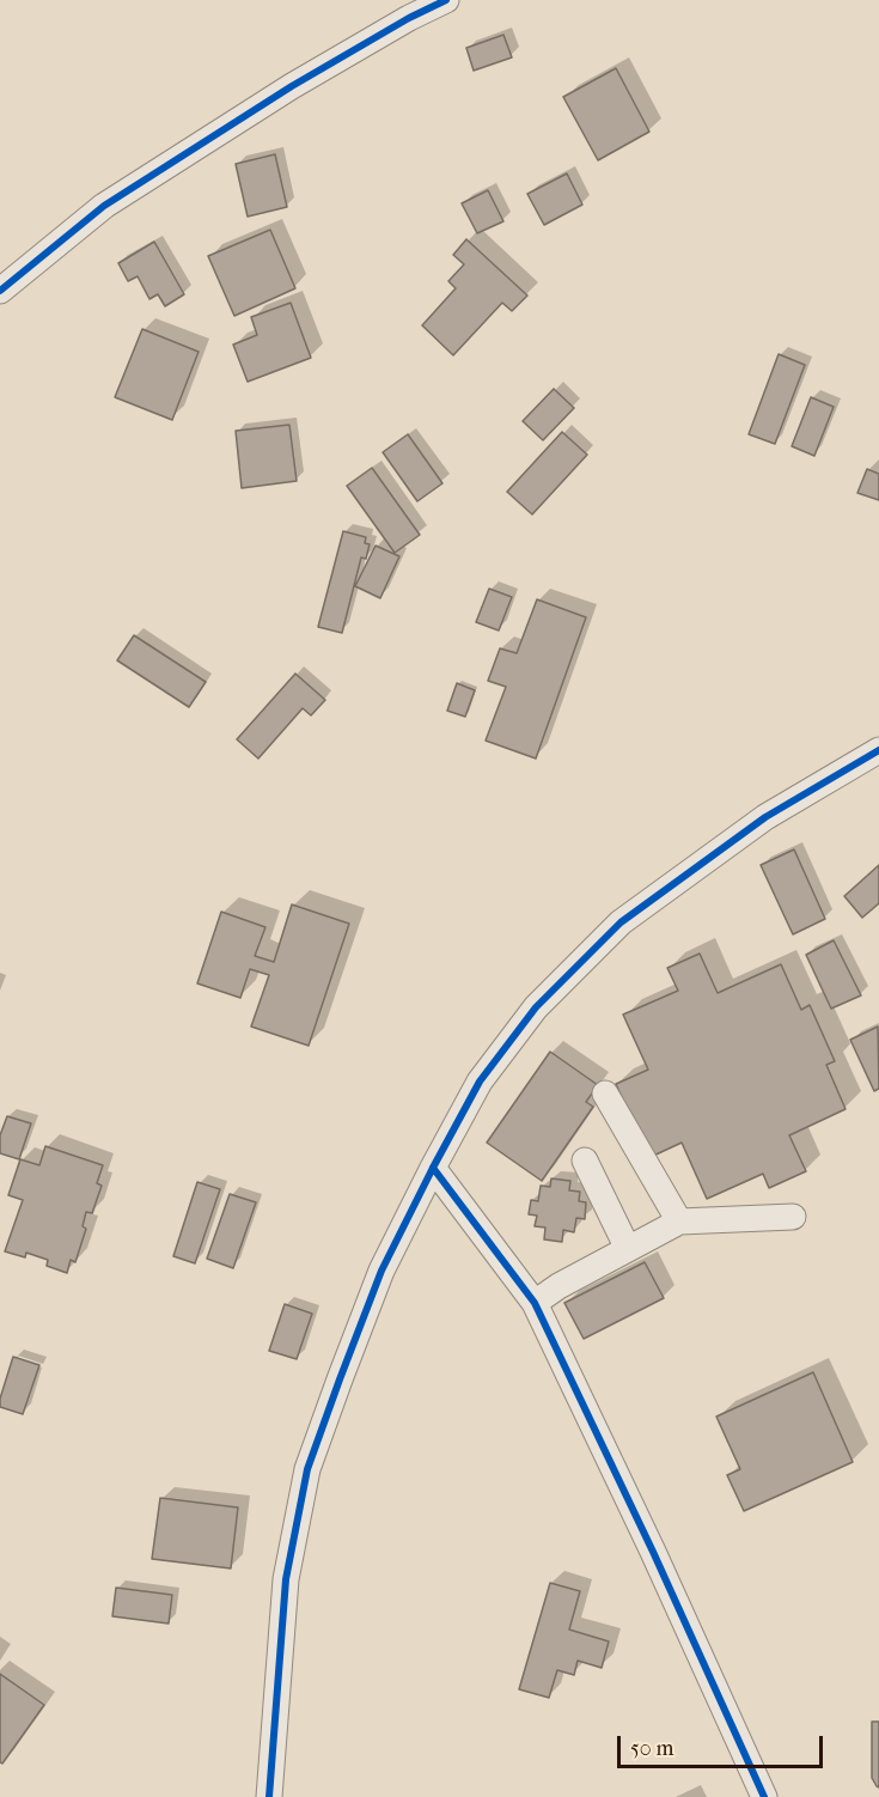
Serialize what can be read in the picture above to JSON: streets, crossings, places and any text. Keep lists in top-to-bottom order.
{
  "scale_bar": "50 m"
}
